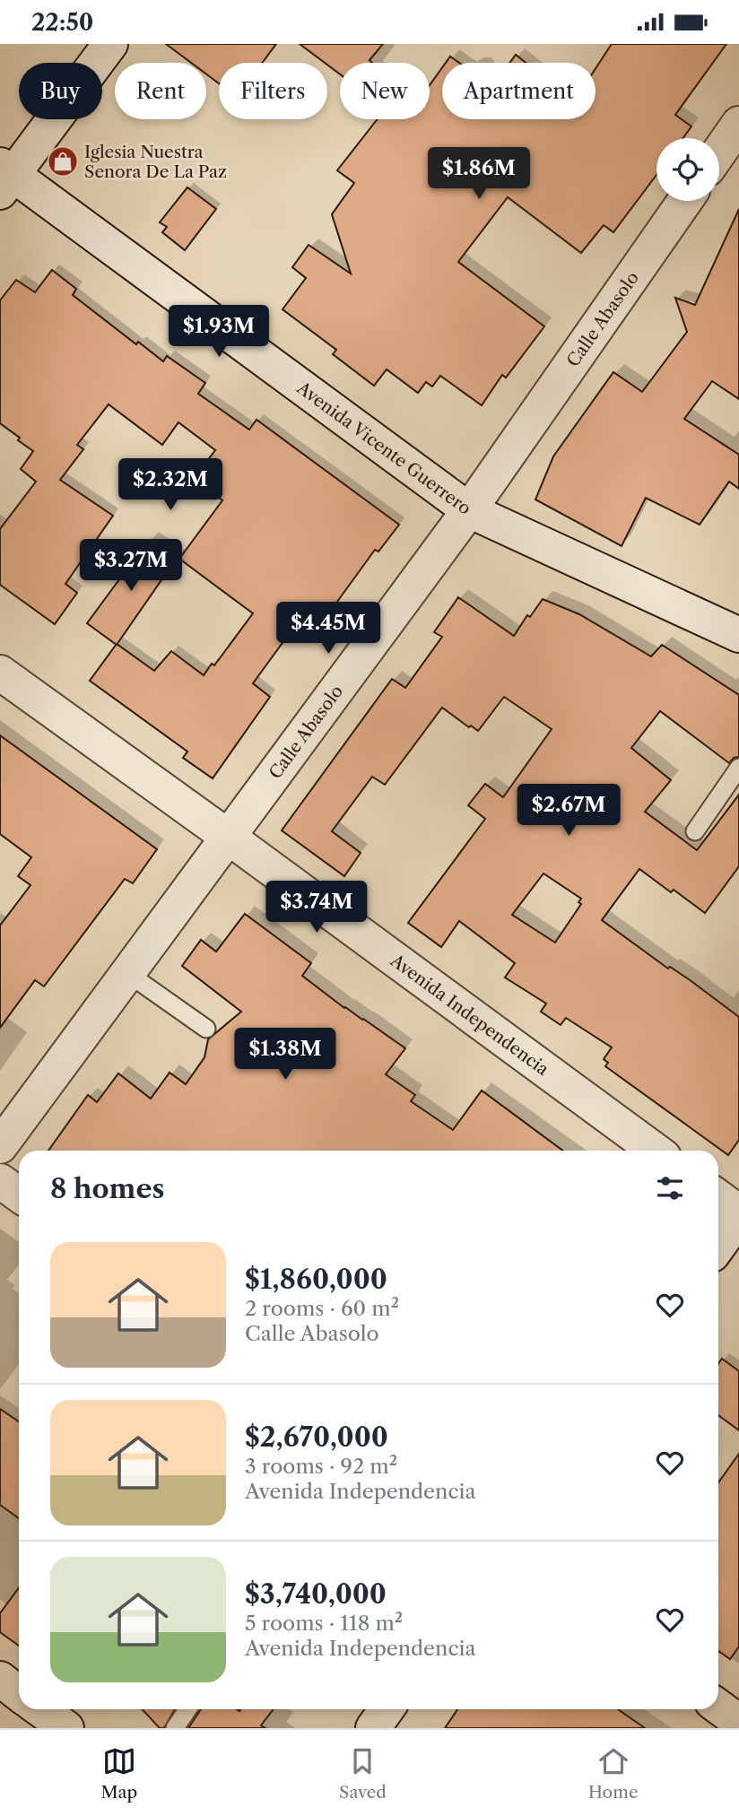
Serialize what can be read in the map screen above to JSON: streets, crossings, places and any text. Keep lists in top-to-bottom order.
{
  "streets": {
    "street": ["Calle Abasolo", "Avenida Vicente Guerrero", "Avenida Independencia"]
  },
  "crossings": [
    ["Calle Abasolo", "Avenida Vicente Guerrero"],
    ["Calle Abasolo", "Avenida Independencia"]
  ],
  "places": {
    "shop": ["Iglesia Nuestra Senora De La Paz"]
  },
  "page": {
    "status": "22:50",
    "chip": [
      "Buy",
      "Rent",
      "Filters",
      "New",
      "Apartment"
    ],
    "price": [
      "$1.86M",
      "$1.93M",
      "$2.32M",
      "$3.27M",
      "$4.45M",
      "$2.67M",
      "$3.74M",
      "$1.38M"
    ],
    "heading": "8 homes",
    "list": [
      {
        "name": "$1,860,000",
        "note": "2 rooms · 60 m² · Calle Abasolo"
      },
      {
        "name": "$2,670,000",
        "note": "3 rooms · 92 m² · Avenida Independencia"
      },
      {
        "name": "$3,740,000",
        "note": "5 rooms · 118 m² · Avenida Independencia"
      }
    ],
    "tabs": ["Map", "Saved", "Home"]
  }
}
